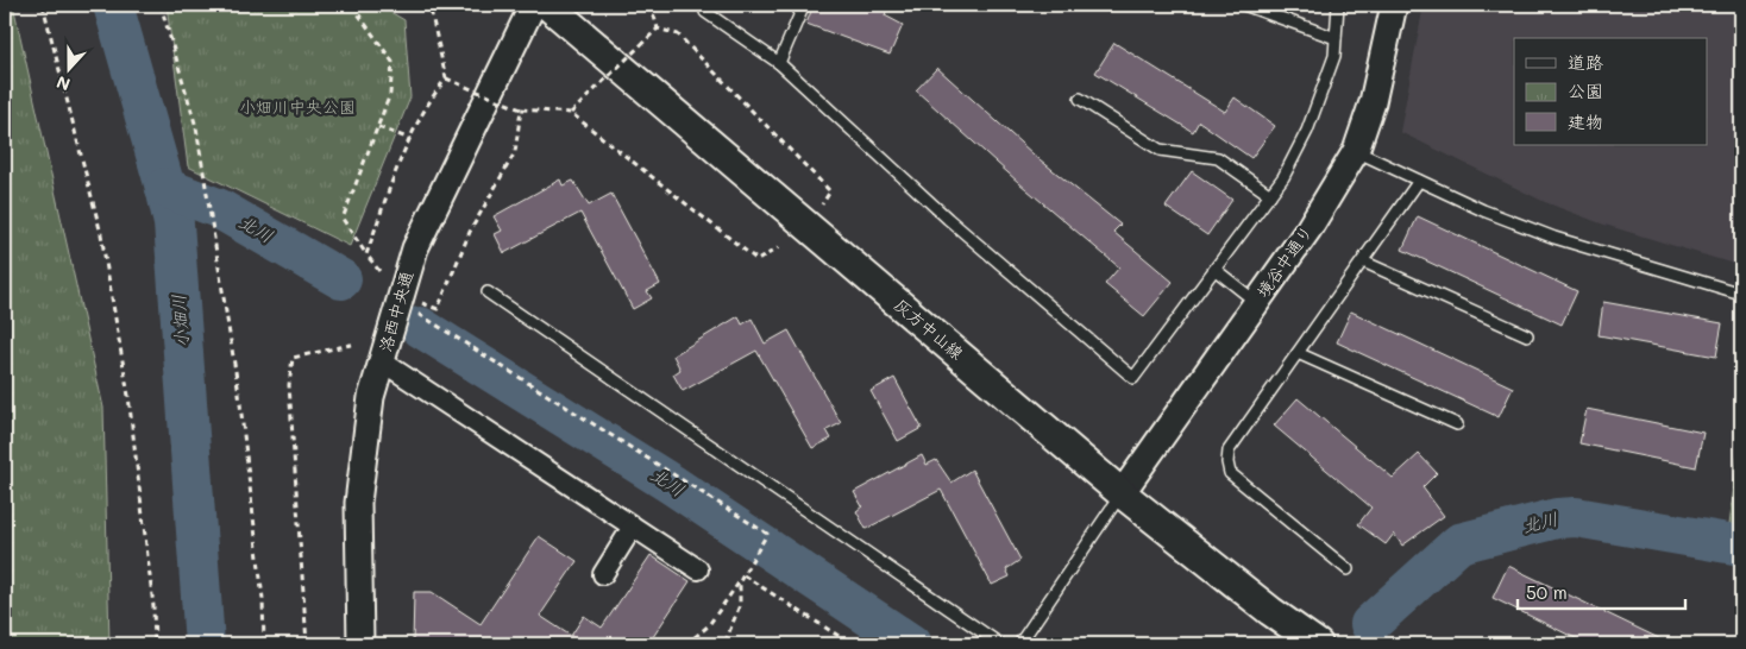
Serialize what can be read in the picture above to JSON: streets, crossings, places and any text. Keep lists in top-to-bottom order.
{
  "streets": {
    "main road": ["灰方中山線"],
    "street": ["境谷中通り", "洛西中央通"]
  },
  "crossings": [
    ["境谷中通り", "灰方中山線"]
  ],
  "water": ["北川", "小畑川"],
  "parks": ["小畑川中央公園"],
  "legend": ["道路", "公園", "建物"],
  "scale_bar": "50 m",
  "north": "bottom"
}
